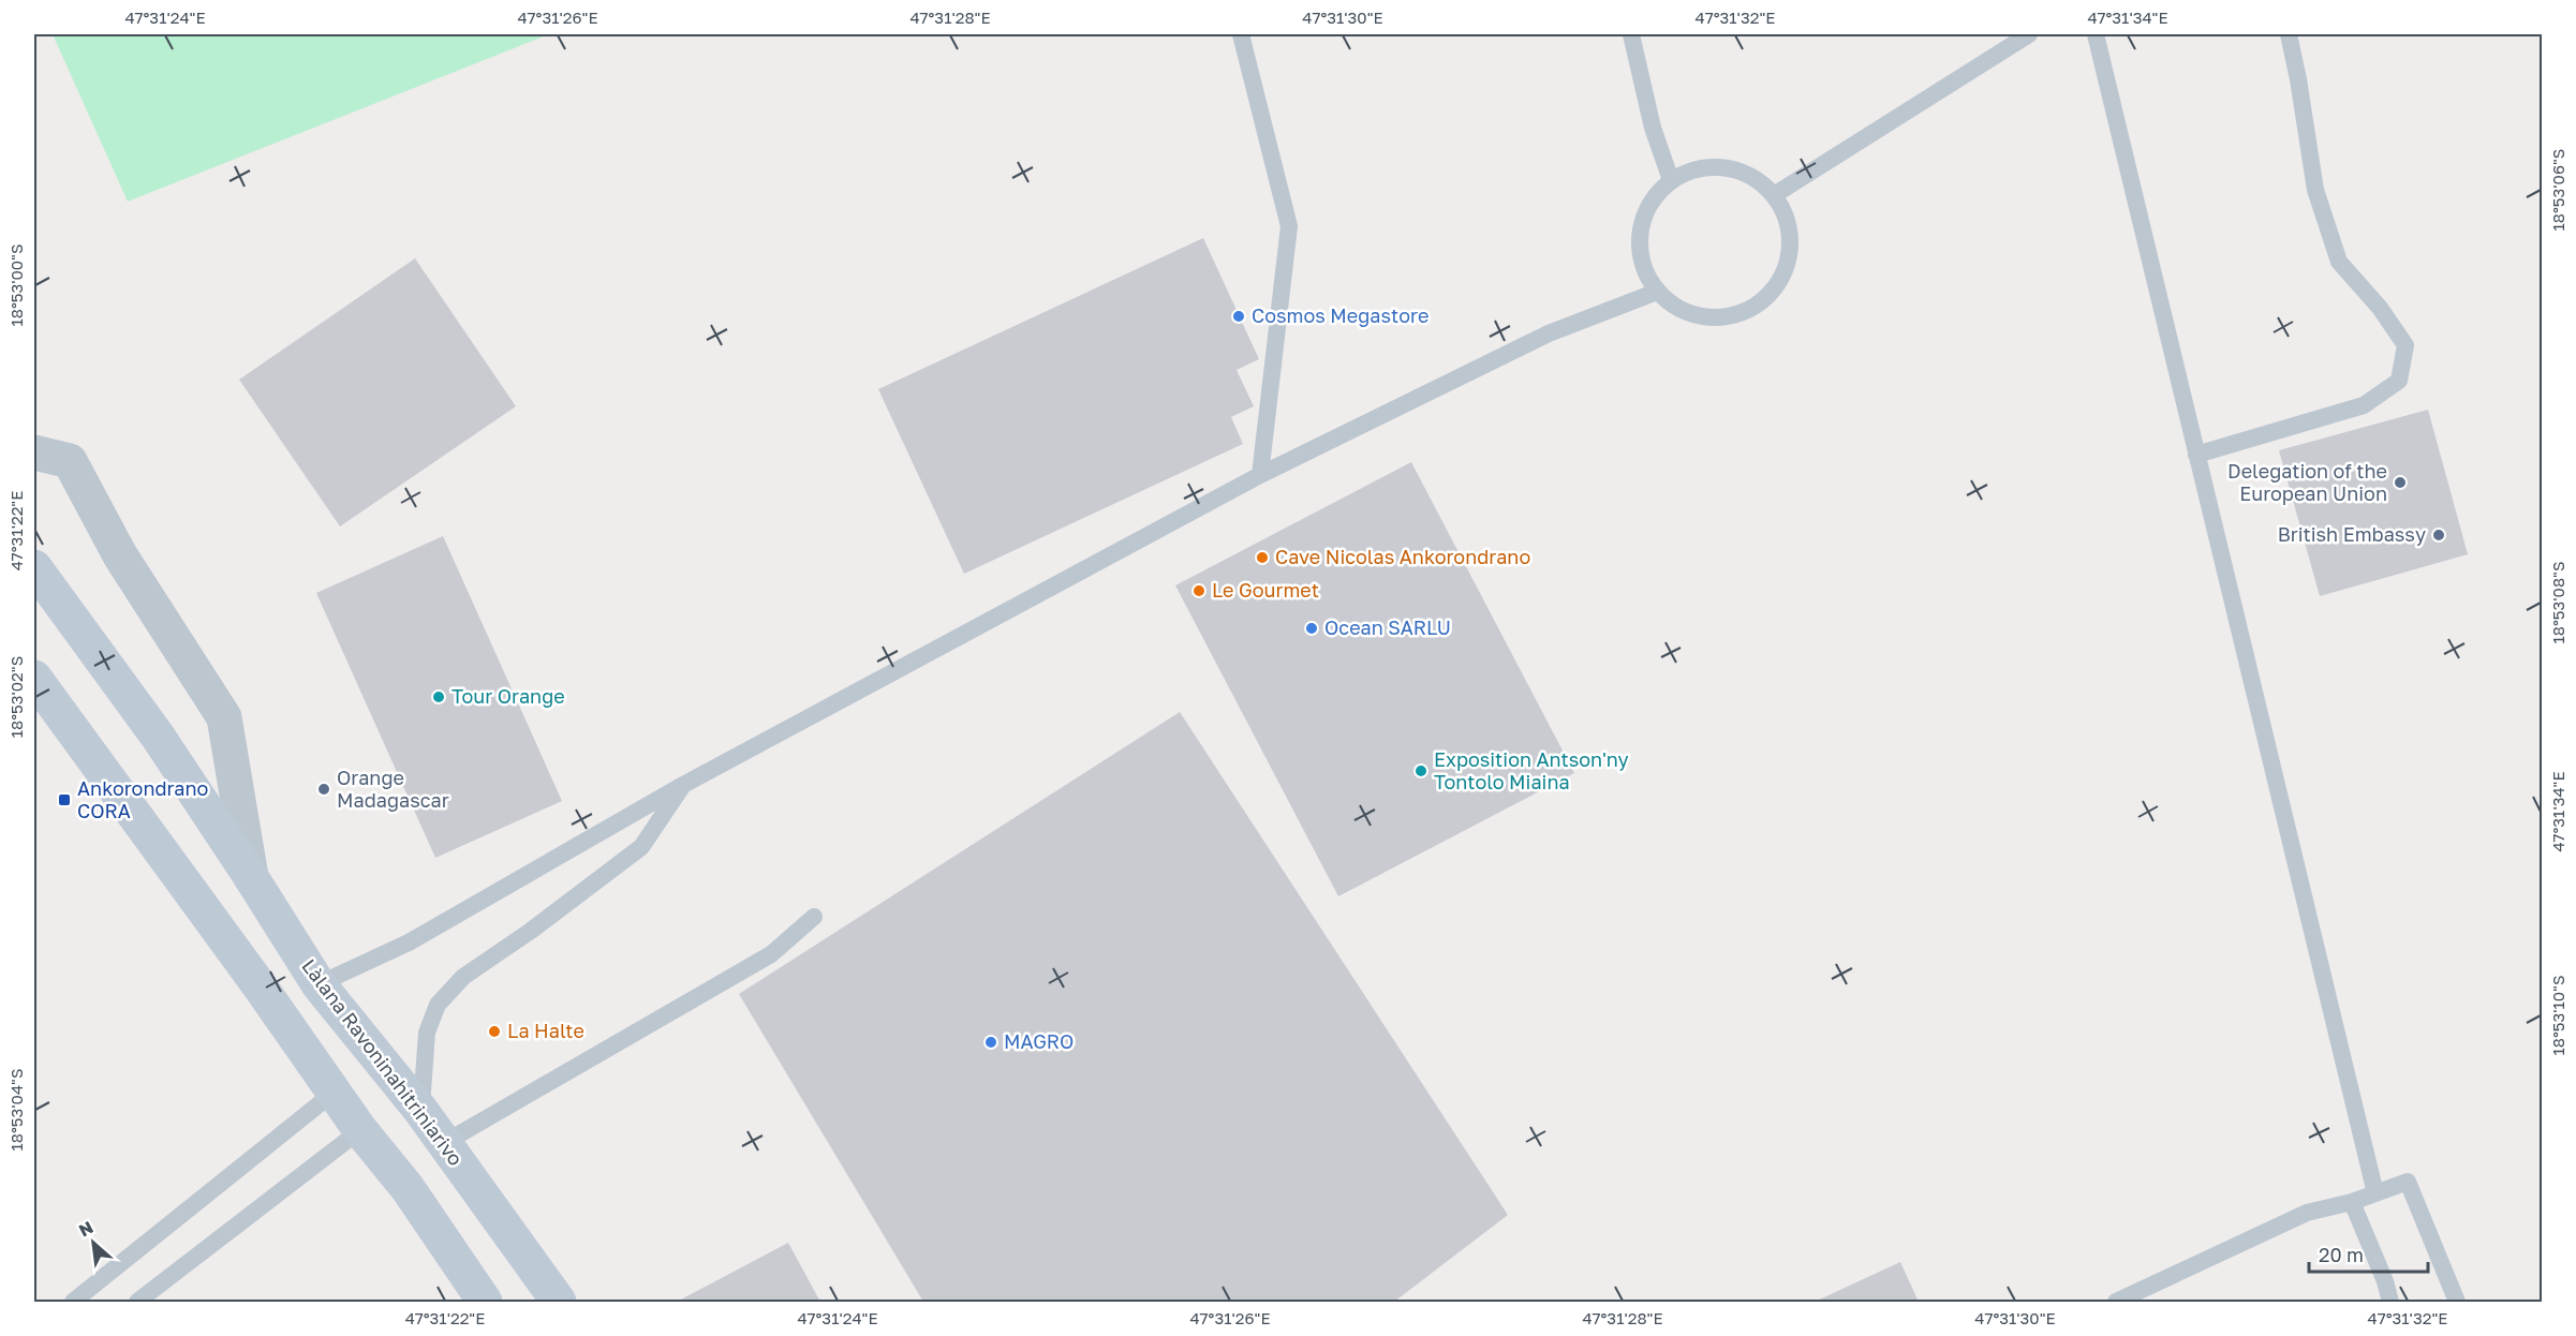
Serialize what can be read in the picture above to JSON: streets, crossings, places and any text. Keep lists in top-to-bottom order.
{
  "streets": {
    "main road": ["Làlana Ravoninahitriniarivo"]
  },
  "places": {
    "other": [
      "Cosmos Megastore",
      "Delegation of the European Union",
      "British Embassy",
      "Cave Nicolas Ankorondrano",
      "Le Gourmet",
      "Ocean SARLU",
      "Tour Orange",
      "Exposition Antson'ny Tontolo Miaina",
      "Orange Madagascar",
      "La Halte",
      "MAGRO"
    ],
    "transit": ["Ankorondrano CORA"]
  },
  "scale_bar": "20 m",
  "north": "top left",
  "coordinates": [
    "47°31'24\"E",
    "47°31'26\"E",
    "47°31'28\"E",
    "47°31'30\"E",
    "47°31'32\"E",
    "47°31'34\"E",
    "18°53'06\"S",
    "18°53'00\"S",
    "47°31'22\"E",
    "18°53'08\"S",
    "18°53'02\"S",
    "18°53'10\"S",
    "18°53'04\"S"
  ]
}
